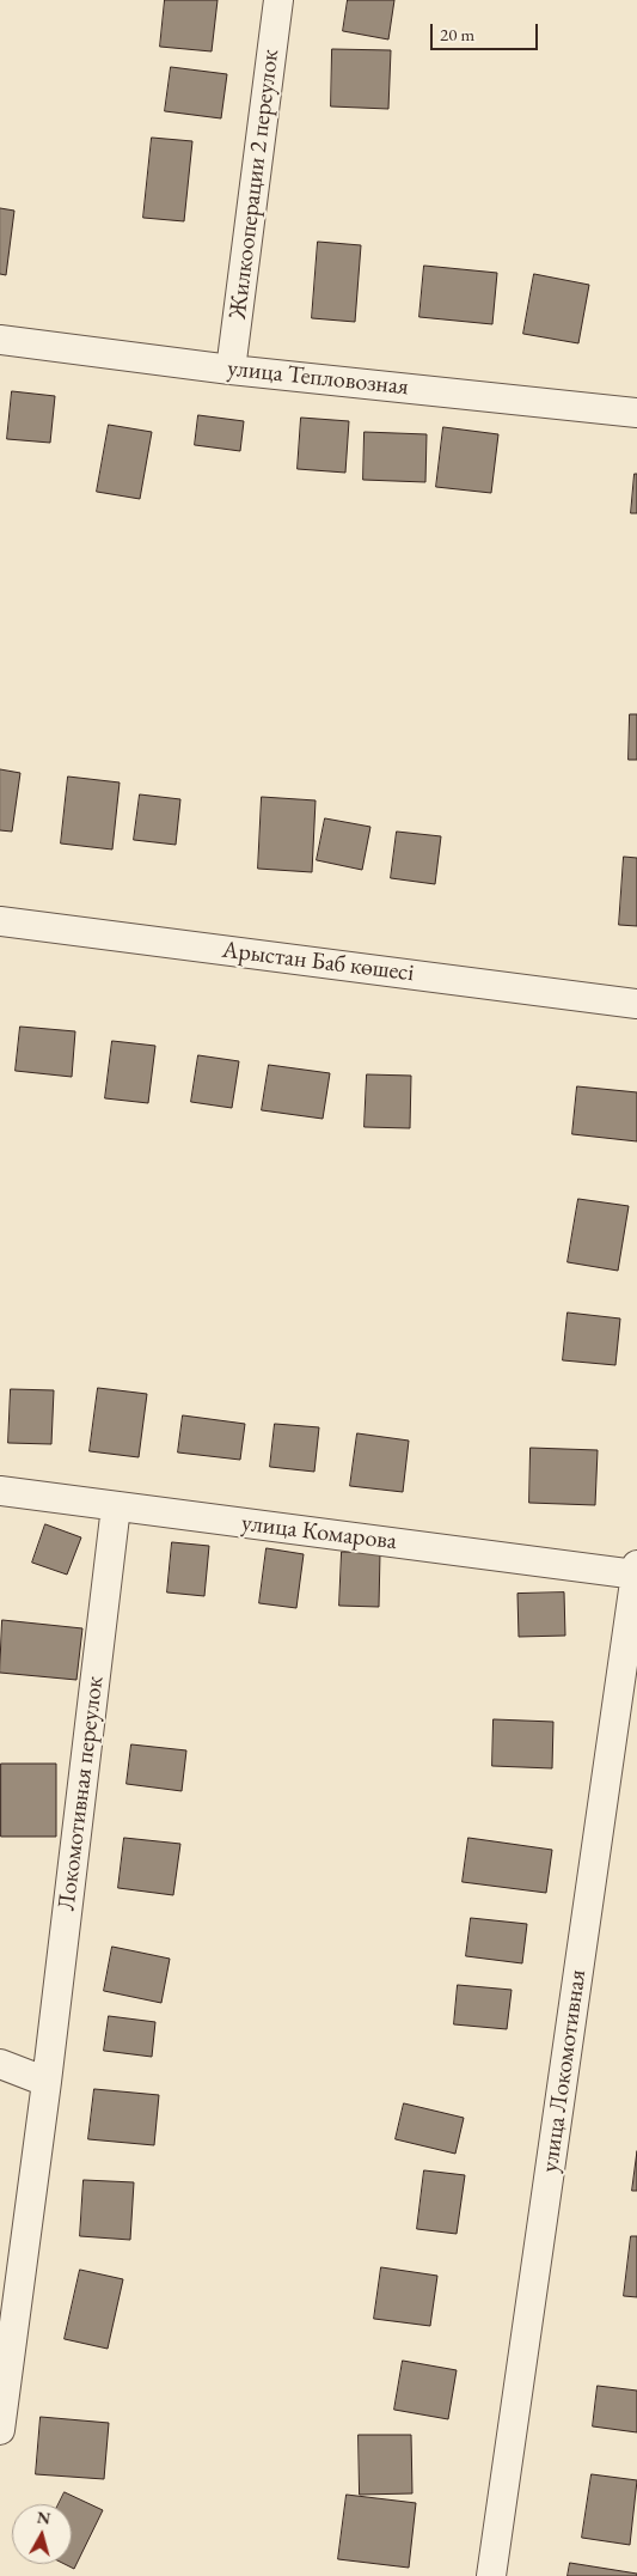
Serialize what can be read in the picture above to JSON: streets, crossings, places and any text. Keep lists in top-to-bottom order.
{
  "streets": {
    "street": [
      "Жилкооперации 2 переулок",
      "улица Тепловозная",
      "Арыстан Баб көшесі",
      "улица Комарова",
      "Локомотивная переулок",
      "улица Локомотивная"
    ]
  },
  "crossings": [
    ["Жилкооперации 2 переулок", "улица Тепловозная"],
    ["улица Комарова", "Локомотивная переулок"],
    ["улица Комарова", "улица Локомотивная"]
  ],
  "scale_bar": "20 m",
  "north": "top"
}
